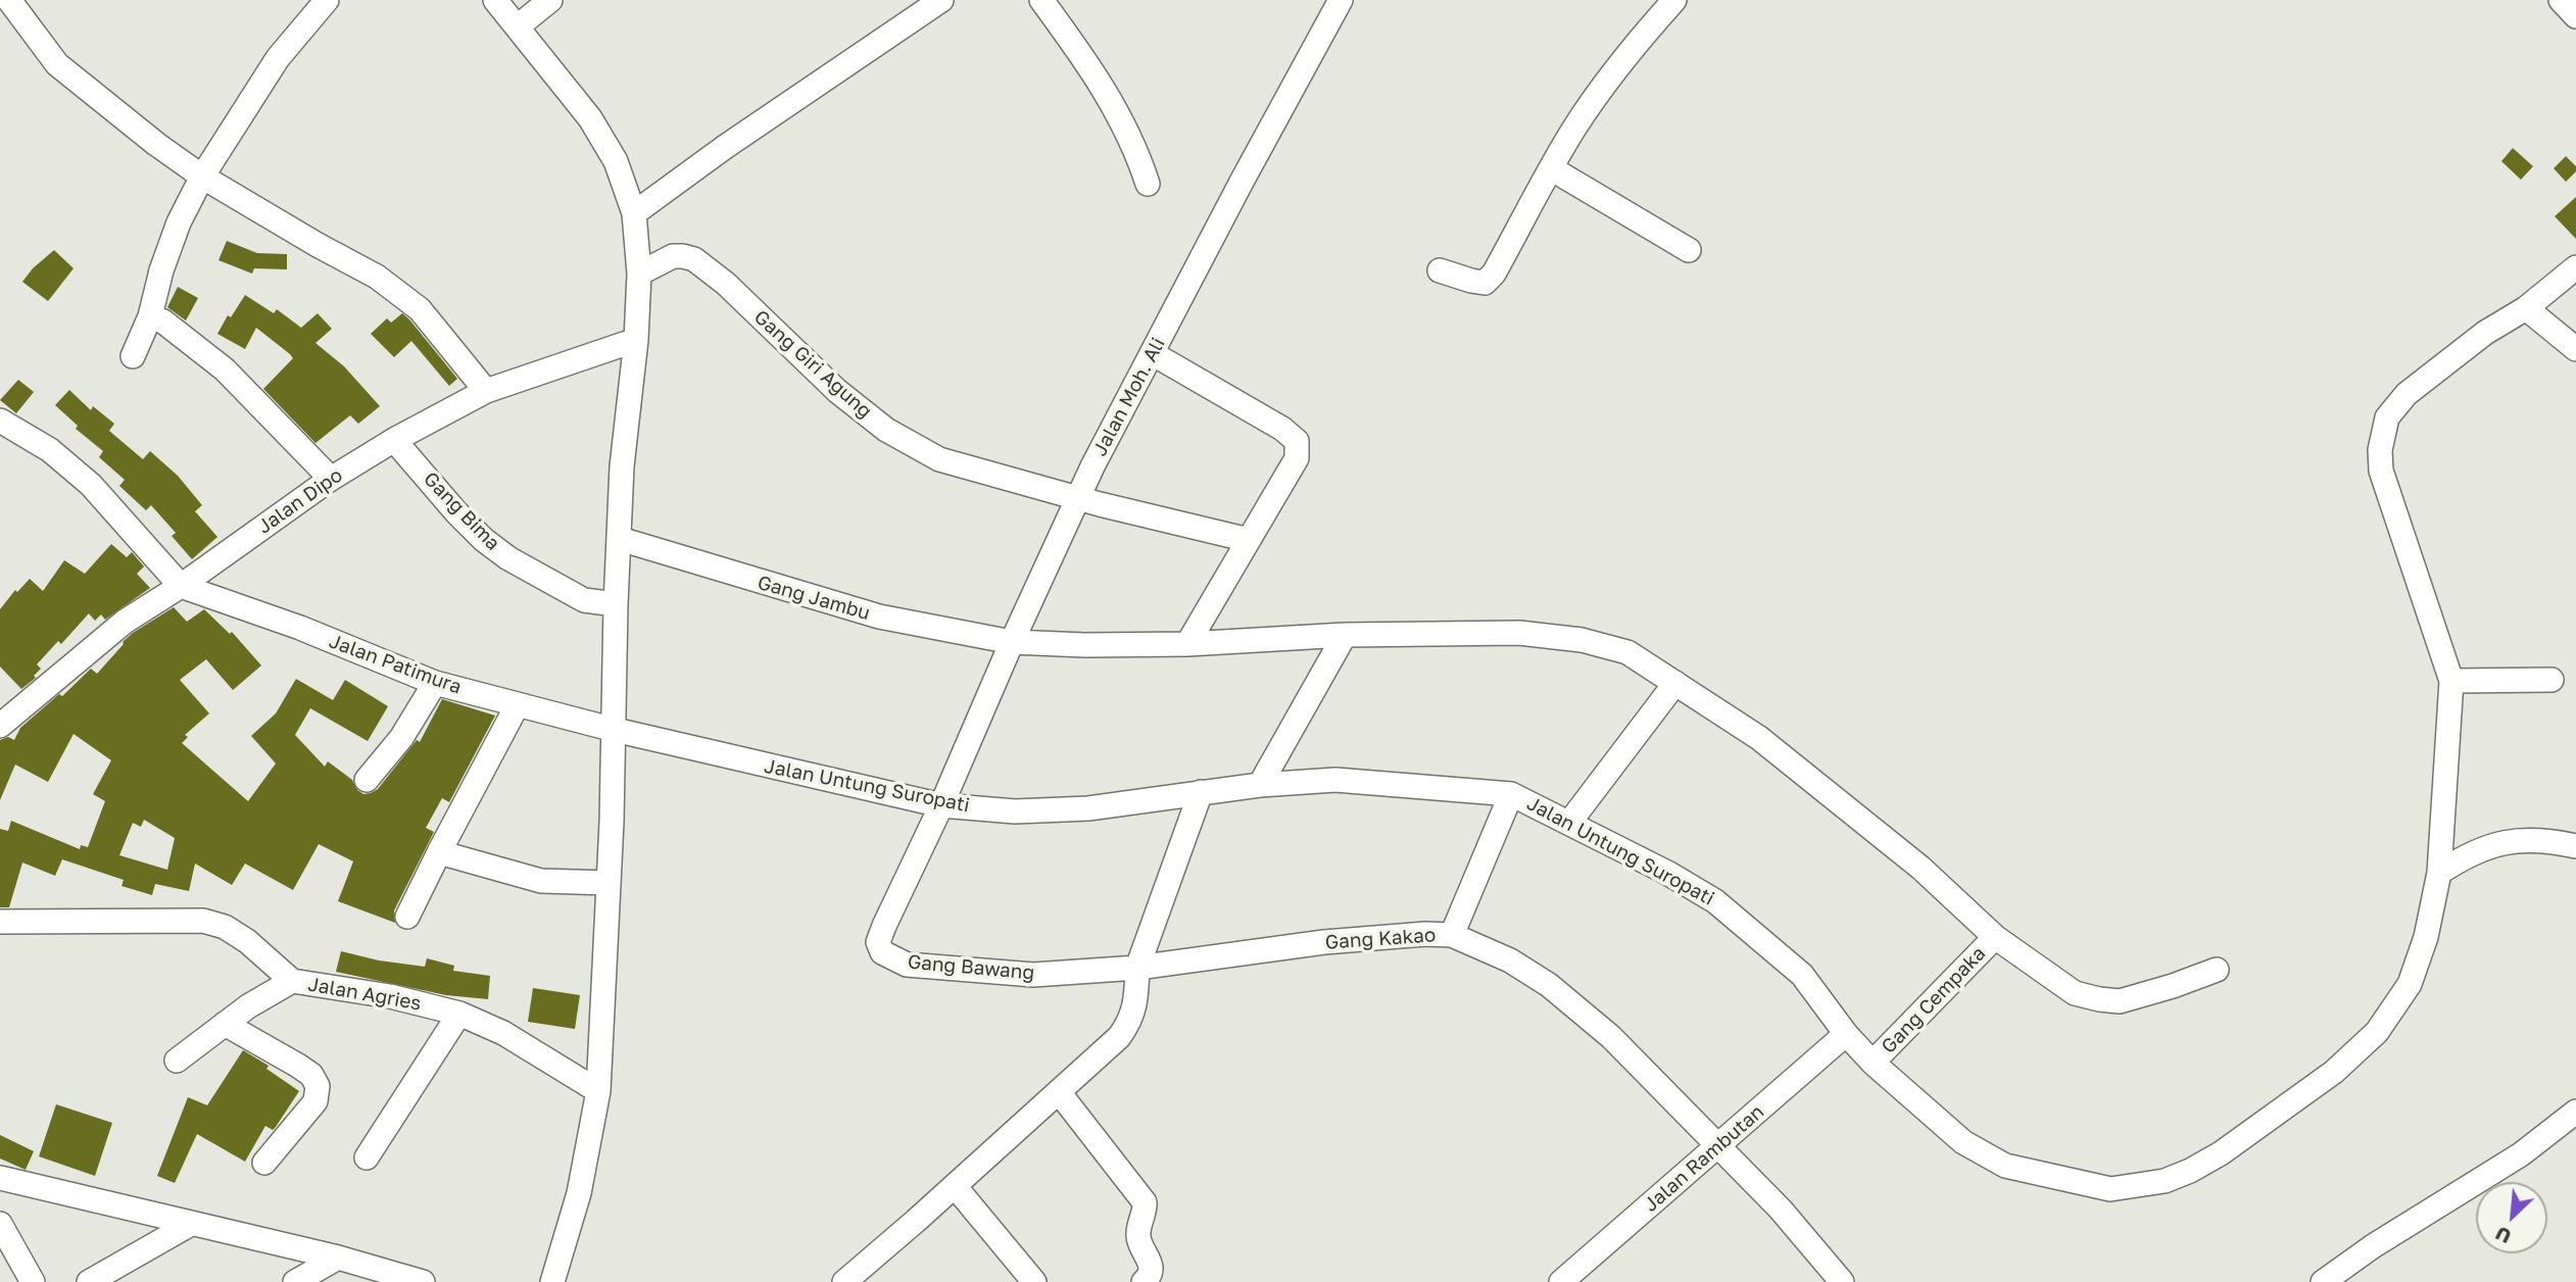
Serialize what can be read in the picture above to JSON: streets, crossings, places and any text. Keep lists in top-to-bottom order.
{
  "streets": {
    "street": [
      "Gang Giri Agung",
      "Jalan Moh. Ali",
      "Jalan Dipo",
      "Gang Bima",
      "Gang Jambu",
      "Jalan Patimura",
      "Jalan Untung Suropati",
      "Gang Kakao",
      "Gang Bawang",
      "Jalan Agries",
      "Gang Cempaka",
      "Jalan Rambutan"
    ]
  },
  "crossings": [
    ["Gang Giri Agung", "Jalan Moh. Ali"],
    ["Jalan Moh. Ali", "Gang Jambu"],
    ["Jalan Moh. Ali", "Jalan Untung Suropati"],
    ["Jalan Moh. Ali", "Gang Bawang"],
    ["Jalan Dipo", "Gang Bima"],
    ["Jalan Dipo", "Jalan Patimura"],
    ["Gang Jambu", "Gang Cempaka"],
    ["Jalan Patimura", "Jalan Untung Suropati"],
    ["Jalan Untung Suropati", "Gang Bawang"],
    ["Jalan Untung Suropati", "Gang Cempaka"],
    ["Jalan Untung Suropati", "Jalan Rambutan"],
    ["Gang Kakao", "Gang Bawang"],
    ["Gang Kakao", "Jalan Rambutan"]
  ],
  "north": "bottom left"
}
